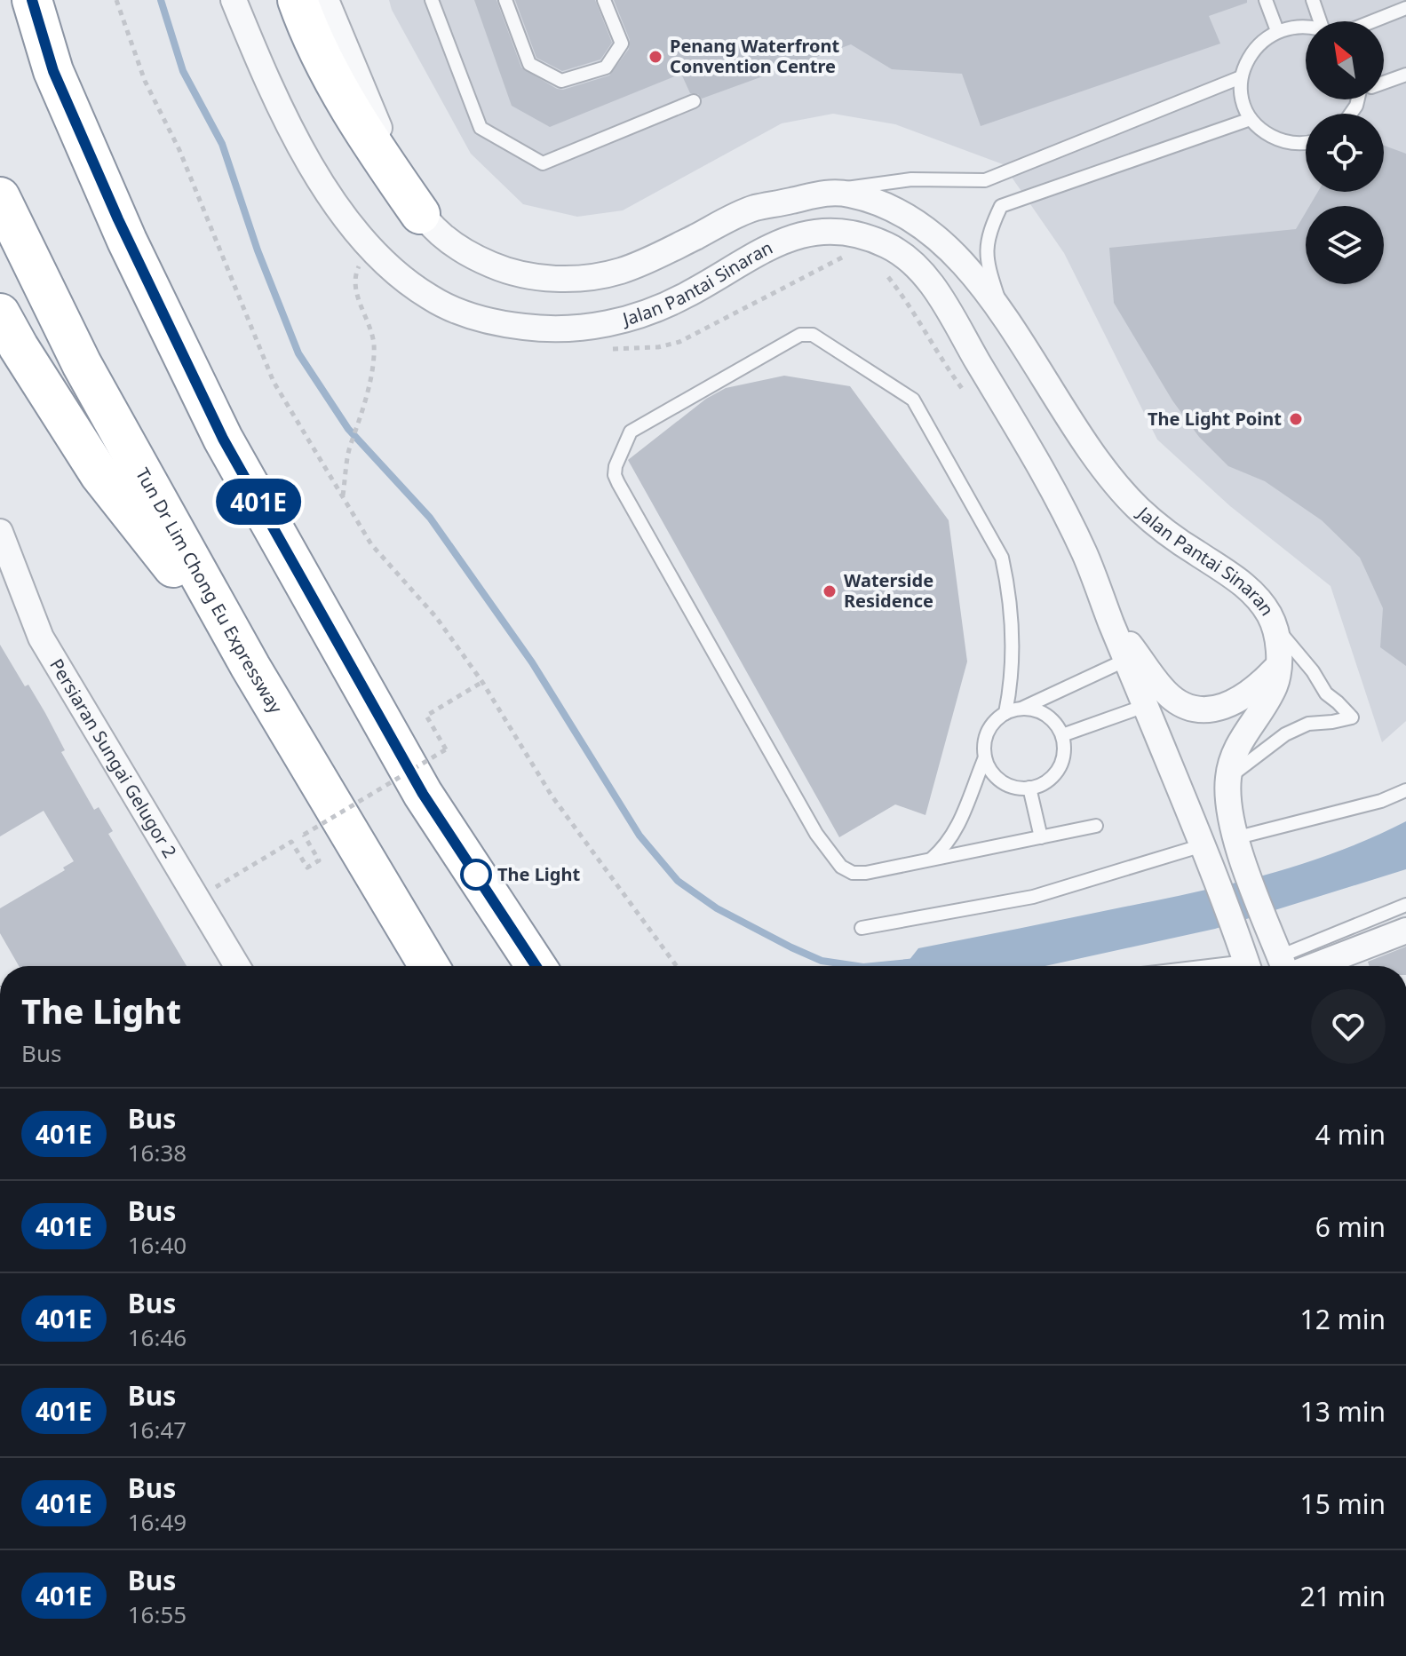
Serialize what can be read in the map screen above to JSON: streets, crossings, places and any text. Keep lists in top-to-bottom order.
{
  "streets": {
    "highway": ["Tun Dr Lim Chong Eu Expressway"],
    "street": ["Jalan Pantai Sinaran", "Persiaran Sungai Gelugor 2"]
  },
  "places": [
    "Penang Waterfront Convention Centre",
    "The Light Point",
    "Waterside Residence",
    "The Light"
  ],
  "lines": ["bus line 401E"],
  "north": "top left",
  "page": {
    "on_map": "401E",
    "heading": ["The Light", "Bus"],
    "list": [
      {
        "mark": "401E",
        "name": "Bus",
        "note": "16:38",
        "value": "4 min"
      },
      {
        "mark": "401E",
        "name": "Bus",
        "note": "16:40",
        "value": "6 min"
      },
      {
        "mark": "401E",
        "name": "Bus",
        "note": "16:46",
        "value": "12 min"
      },
      {
        "mark": "401E",
        "name": "Bus",
        "note": "16:47",
        "value": "13 min"
      },
      {
        "mark": "401E",
        "name": "Bus",
        "note": "16:49",
        "value": "15 min"
      },
      {
        "mark": "401E",
        "name": "Bus",
        "note": "16:55",
        "value": "21 min"
      }
    ]
  }
}
